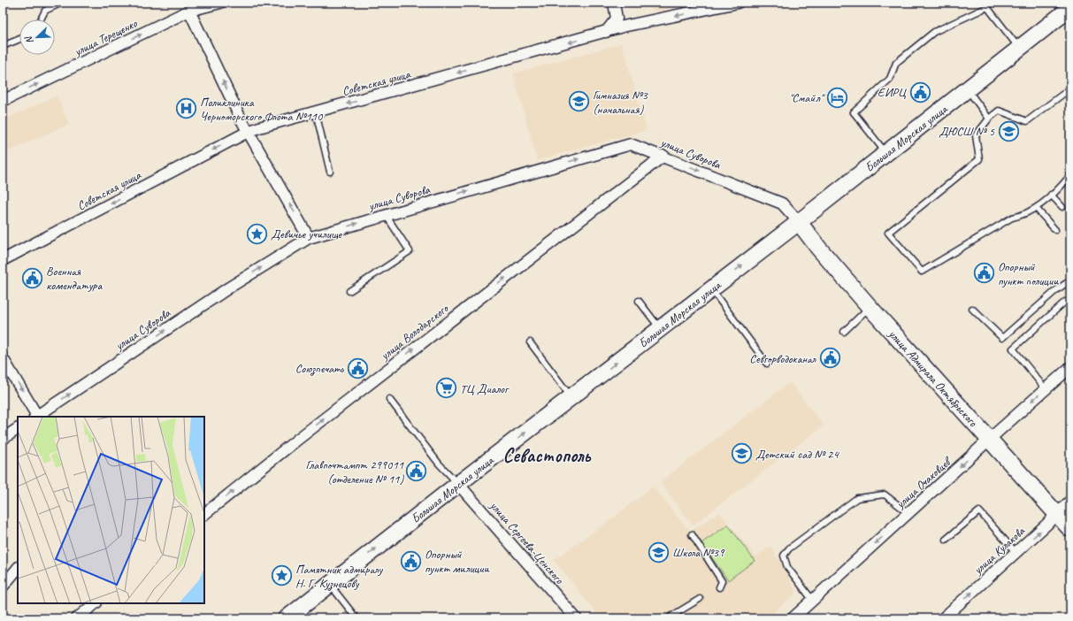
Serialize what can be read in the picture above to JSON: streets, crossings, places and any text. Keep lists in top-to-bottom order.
{
  "streets": {
    "main road": ["Большая Морская улица", "улица Адмирала Октябрьского"],
    "street": [
      "улица Терещенко",
      "Советская улица",
      "улица Суворова",
      "улица Володарского",
      "улица Очаковцев",
      "улица Сергеева-Ценского",
      "улица Кулакова"
    ]
  },
  "crossings": [
    ["Большая Морская улица", "улица Суворова"],
    ["Большая Морская улица", "улица Адмирала Октябрьского"],
    ["Большая Морская улица", "улица Сергеева-Ценского"],
    ["улица Суворова", "улица Володарского"],
    ["улица Суворова", "улица Адмирала Октябрьского"],
    ["улица Адмирала Октябрьского", "улица Очаковцев"],
    ["улица Адмирала Октябрьского", "улица Кулакова"]
  ],
  "one_way": [
    "улица Терещенко",
    "Советская улица",
    "Большая Морская улица",
    "улица Суворова",
    "улица Володарского",
    "улица Очаковцев",
    "улица Кулакова"
  ],
  "districts": ["Севастополь"],
  "places": {
    "public building": [
      "ЕИРЦ",
      "Опорный пункт полиции",
      "Военная комендатура",
      "Севгорводоканал",
      "Союзпечать",
      "Главпочтампт 299011 (отделение № 11)",
      "Опорный пункт милиции"
    ],
    "hotel": ["\"Смайл\""],
    "school or university": [
      "Гимназия №3 (начальная)",
      "ДЮСШ № 5",
      "Детский сад № 24",
      "Школа №39"
    ],
    "hospital": ["Поликлиника Черноморского Флота №110"],
    "place": ["Девичье училище", "Памятник адмиралу Н. Г. Кузнецову"],
    "supermarket": ["ТЦ Диалог"]
  },
  "north": "bottom left"
}
